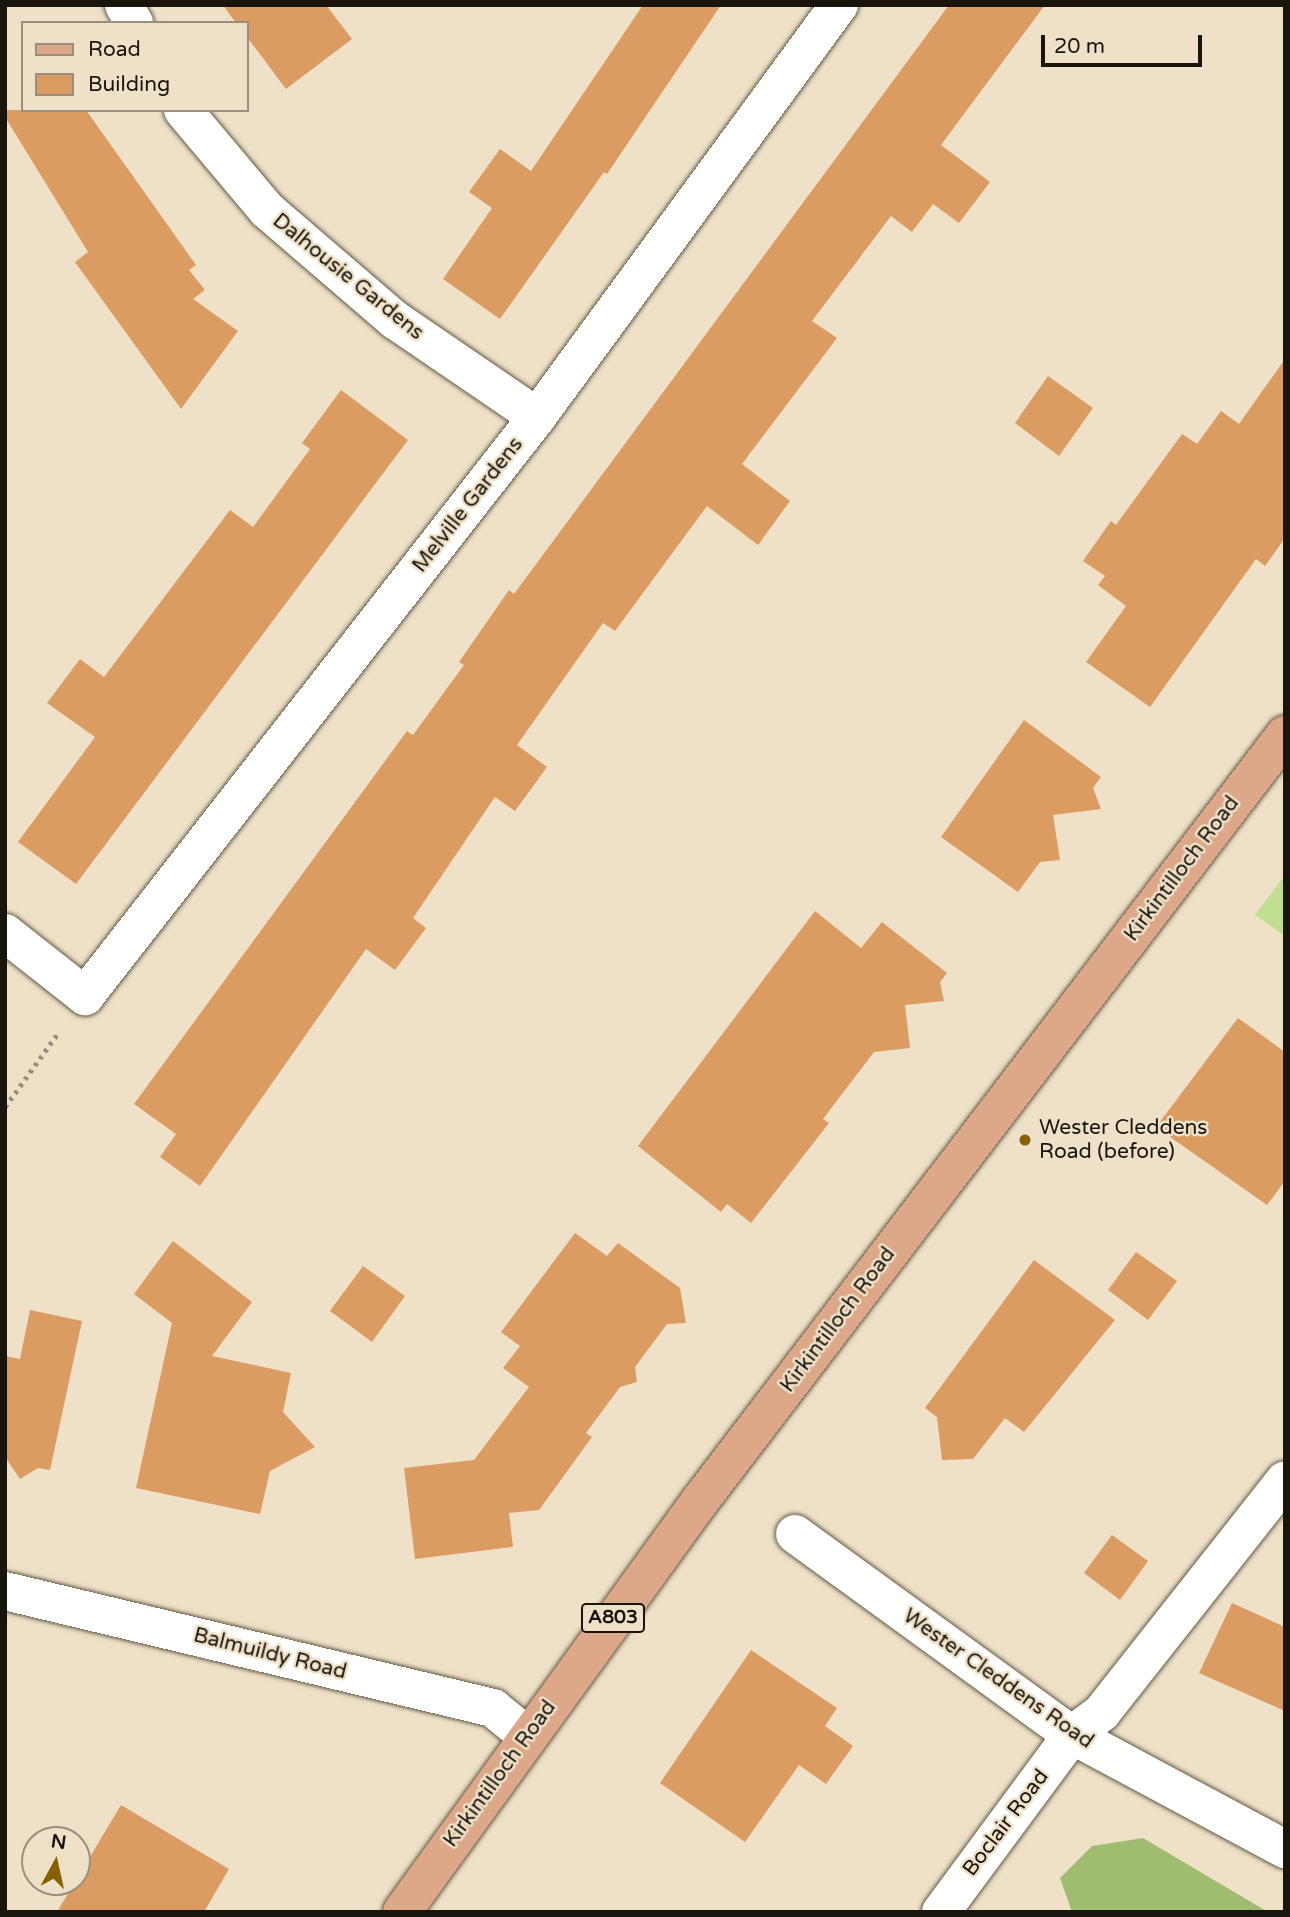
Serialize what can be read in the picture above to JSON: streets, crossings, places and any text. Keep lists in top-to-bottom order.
{
  "streets": {
    "main road": ["Kirkintilloch Road", "A803"],
    "street": [
      "Dalhousie Gardens",
      "Melville Gardens",
      "Balmuildy Road",
      "Wester Cleddens Road",
      "Boclair Road"
    ]
  },
  "crossings": [
    ["Dalhousie Gardens", "Melville Gardens"],
    ["Kirkintilloch Road", "Balmuildy Road"],
    ["Wester Cleddens Road", "Boclair Road"]
  ],
  "places": ["Wester Cleddens Road (before)"],
  "legend": ["Road", "Building"],
  "scale_bar": "20 m",
  "north": "top"
}
